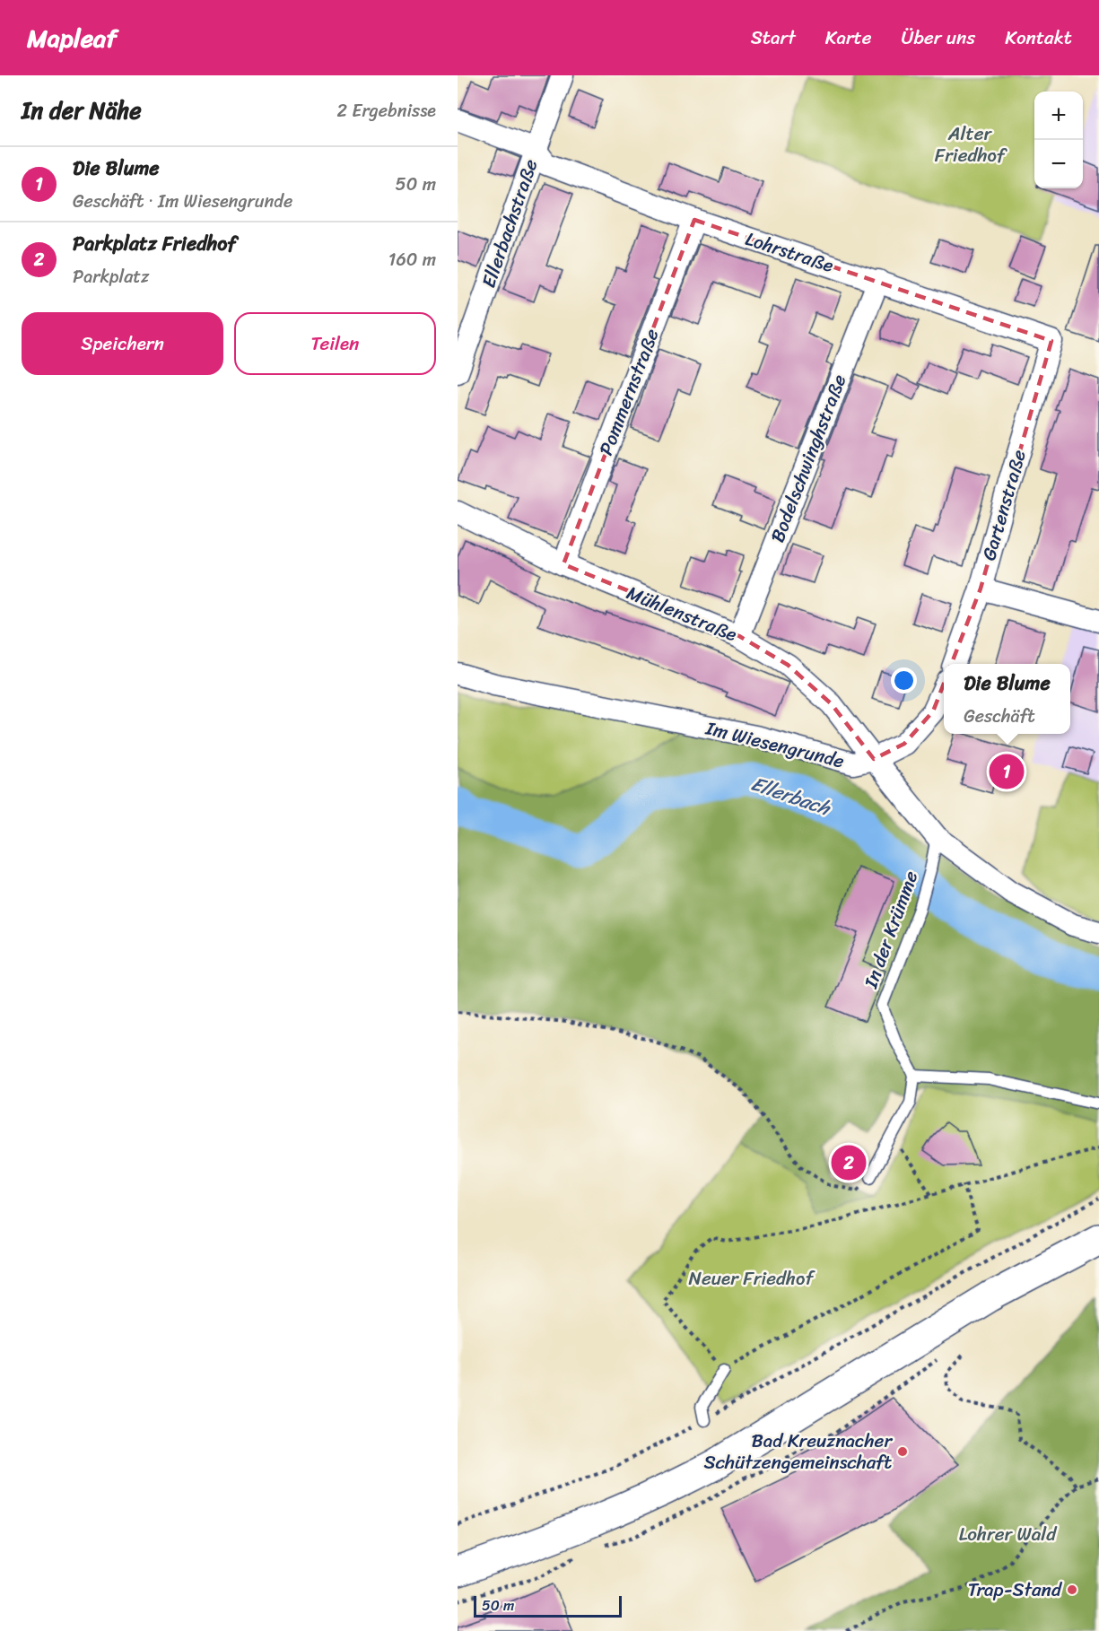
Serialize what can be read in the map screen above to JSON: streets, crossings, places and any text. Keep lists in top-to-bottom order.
{
  "streets": {
    "street": [
      "Ellerbachstraße",
      "Lohrstraße",
      "Pommernstraße",
      "Bodelschwinghstraße",
      "Gartenstraße",
      "Mühlenstraße",
      "Im Wiesengrunde"
    ],
    "lane": ["In der Krümme"]
  },
  "crossings": [
    ["Ellerbachstraße", "Lohrstraße"],
    ["Lohrstraße", "Pommernstraße"],
    ["Lohrstraße", "Bodelschwinghstraße"],
    ["Lohrstraße", "Gartenstraße"],
    ["Pommernstraße", "Mühlenstraße"],
    ["Bodelschwinghstraße", "Mühlenstraße"],
    ["Mühlenstraße", "Im Wiesengrunde"]
  ],
  "water": ["Ellerbach"],
  "parks": ["Alter Friedhof", "Neuer Friedhof", "Lohrer Wald"],
  "places": ["Bad Kreuznacher Schützengemeinschaft", "Trap-Stand"],
  "scale_bar": "50 m",
  "page": {
    "header": "Mapleaf",
    "nav": [
      "Start",
      "Karte",
      "Über uns",
      "Kontakt"
    ],
    "heading": ["In der Nähe", "2 Ergebnisse"],
    "map_buttons": ["+", "−"],
    "list": [
      {
        "mark": "1",
        "name": "Die Blume",
        "note": "Geschäft · Im Wiesengrunde",
        "value": "50 m"
      },
      {
        "mark": "2",
        "name": "Parkplatz Friedhof",
        "note": "Parkplatz",
        "value": "160 m"
      }
    ],
    "buttons": ["Speichern", "Teilen"],
    "popup": ["Die Blume", "Geschäft"],
    "pins": ["1", "2"],
    "scale": "50 m"
  }
}
